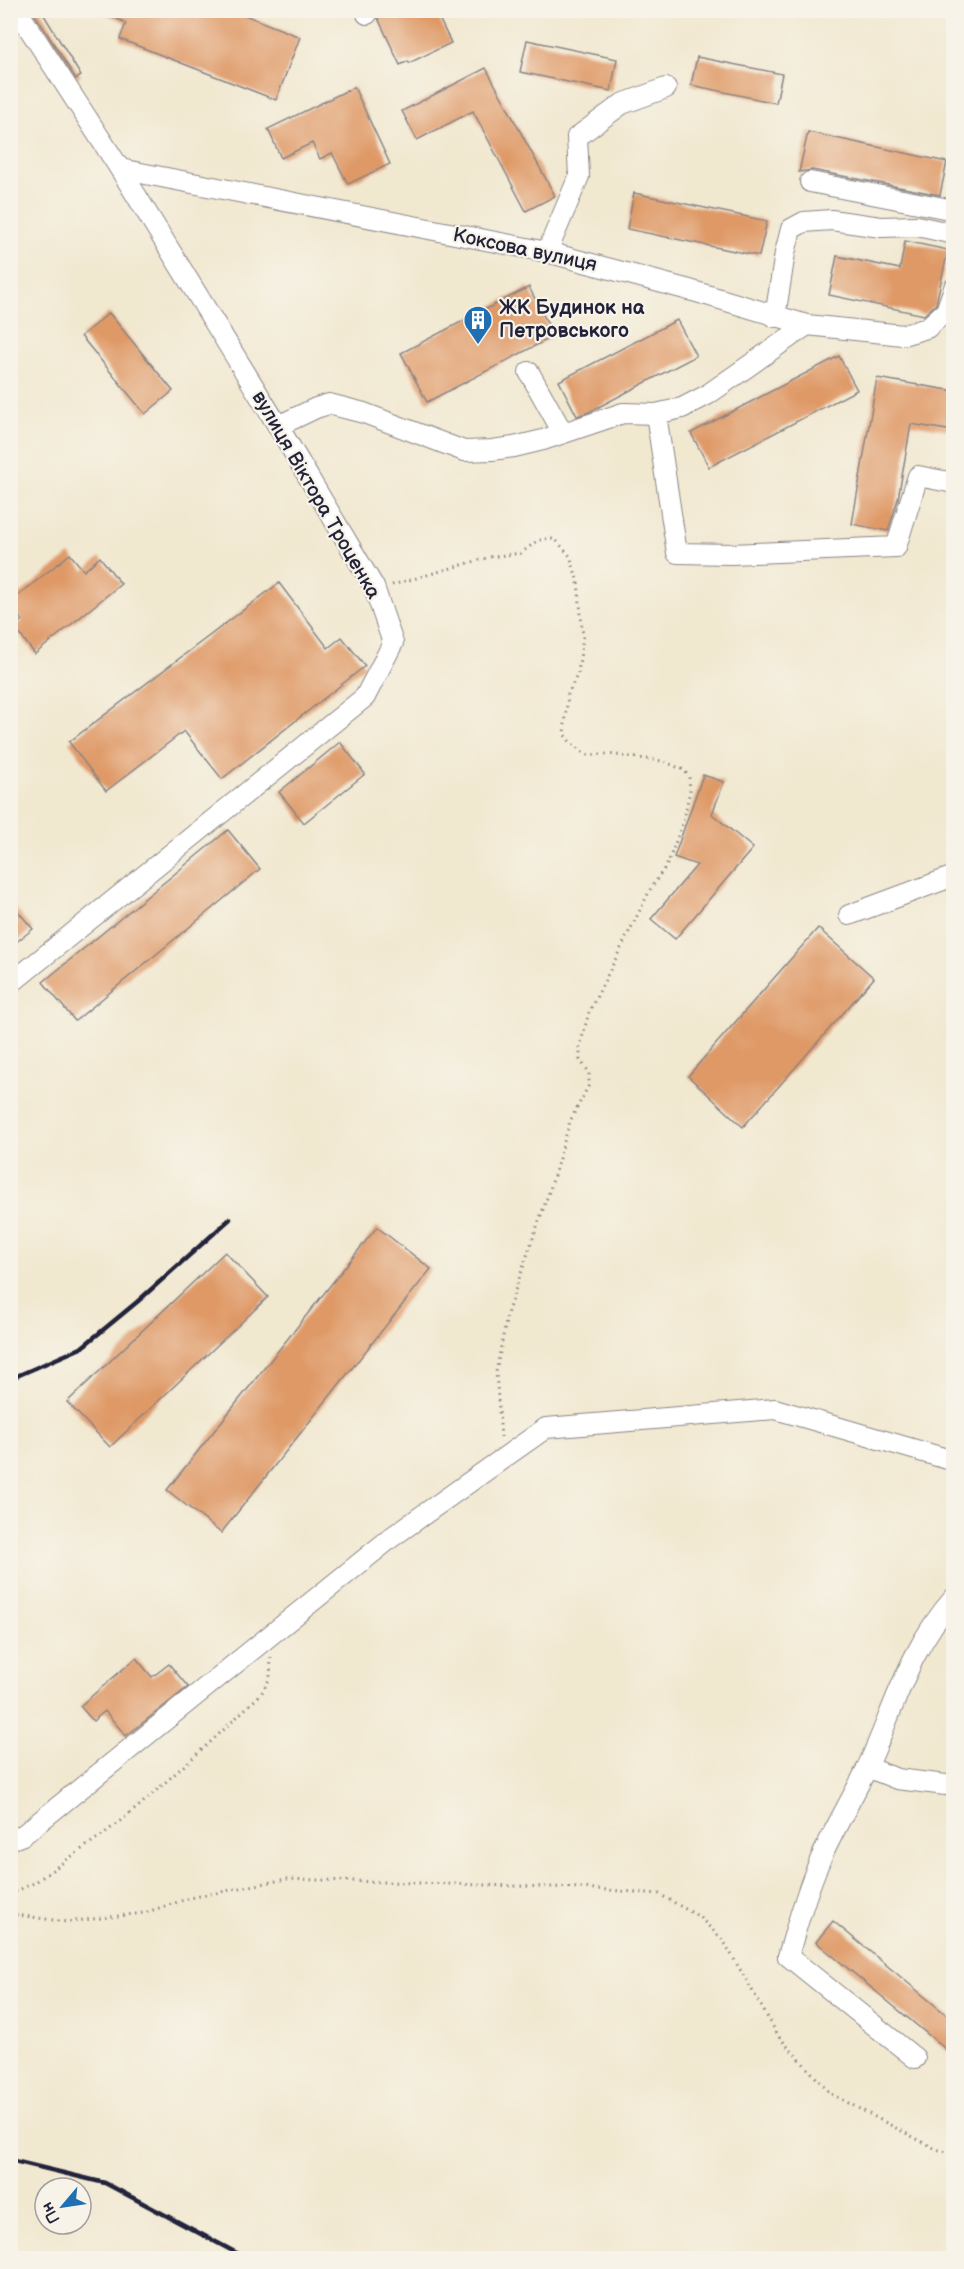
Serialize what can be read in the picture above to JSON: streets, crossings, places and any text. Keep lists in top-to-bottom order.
{
  "streets": {
    "street": ["Коксова вулиця", "вулиця Віктора Троценка"]
  },
  "crossings": [
    ["Коксова вулиця", "вулиця Віктора Троценка"]
  ],
  "places": {
    "building": ["ЖК Будинок на Петровського"]
  },
  "north": "bottom left"
}
